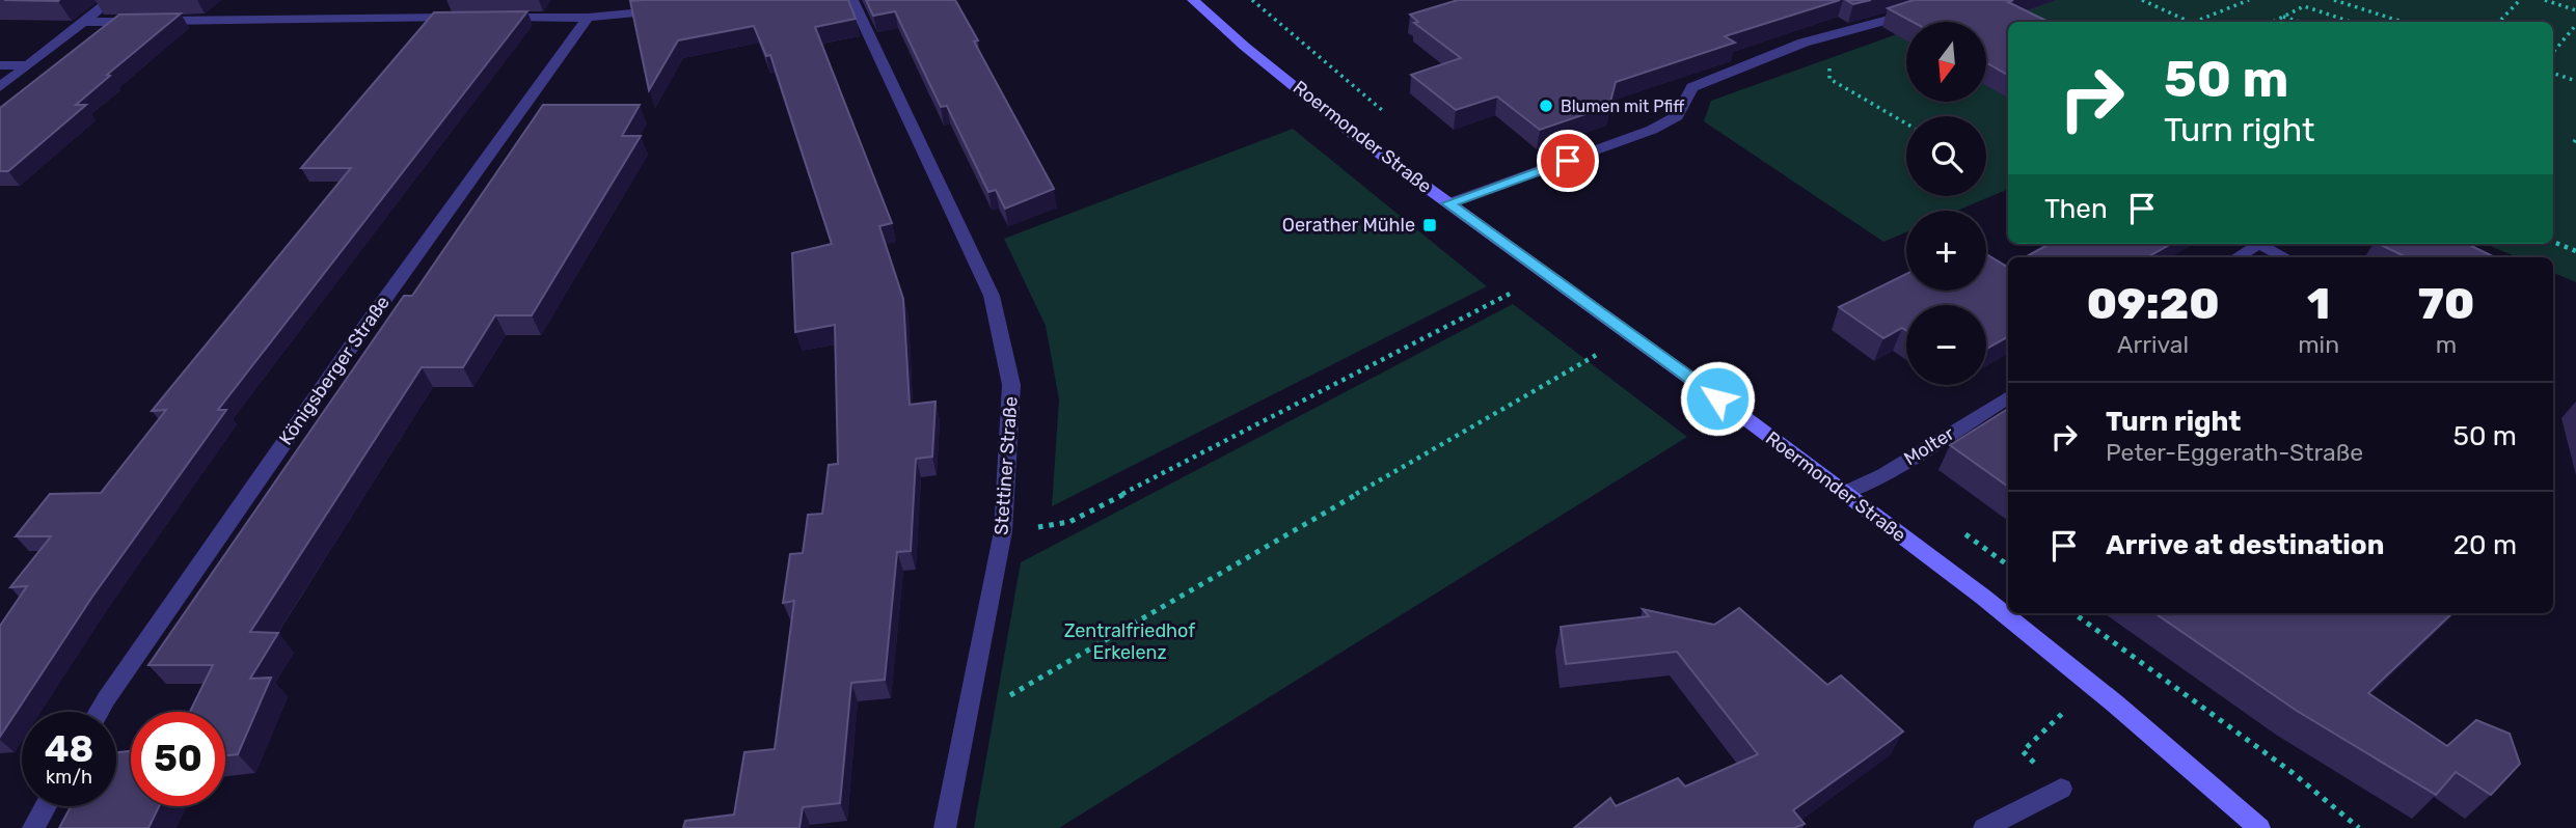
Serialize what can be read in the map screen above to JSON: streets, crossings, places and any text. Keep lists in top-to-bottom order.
{
  "streets": {
    "main road": ["Roermonder Straße"],
    "street": ["Königsberger Straße", "Molter", "Stettiner Straße"]
  },
  "crossings": [
    ["Roermonder Straße", "Molter"]
  ],
  "parks": ["Zentralfriedhof Erkelenz"],
  "places": {
    "other": ["Blumen mit Pfiff"],
    "transit": ["Oerather Mühle"]
  },
  "north": "bottom",
  "page": {
    "map_buttons": ["+", "−"],
    "turn": ["50 m", "Turn right"],
    "then": "Then",
    "eta": [
      "09:20",
      "Arrival",
      "1",
      "min",
      "70",
      "m"
    ],
    "list": [
      {
        "name": "Turn right",
        "note": "Peter-Eggerath-Straße",
        "value": "50 m"
      },
      {
        "name": "Arrive at destination",
        "value": "20 m"
      }
    ],
    "speed": "48 km/h",
    "limit": "50"
  }
}
